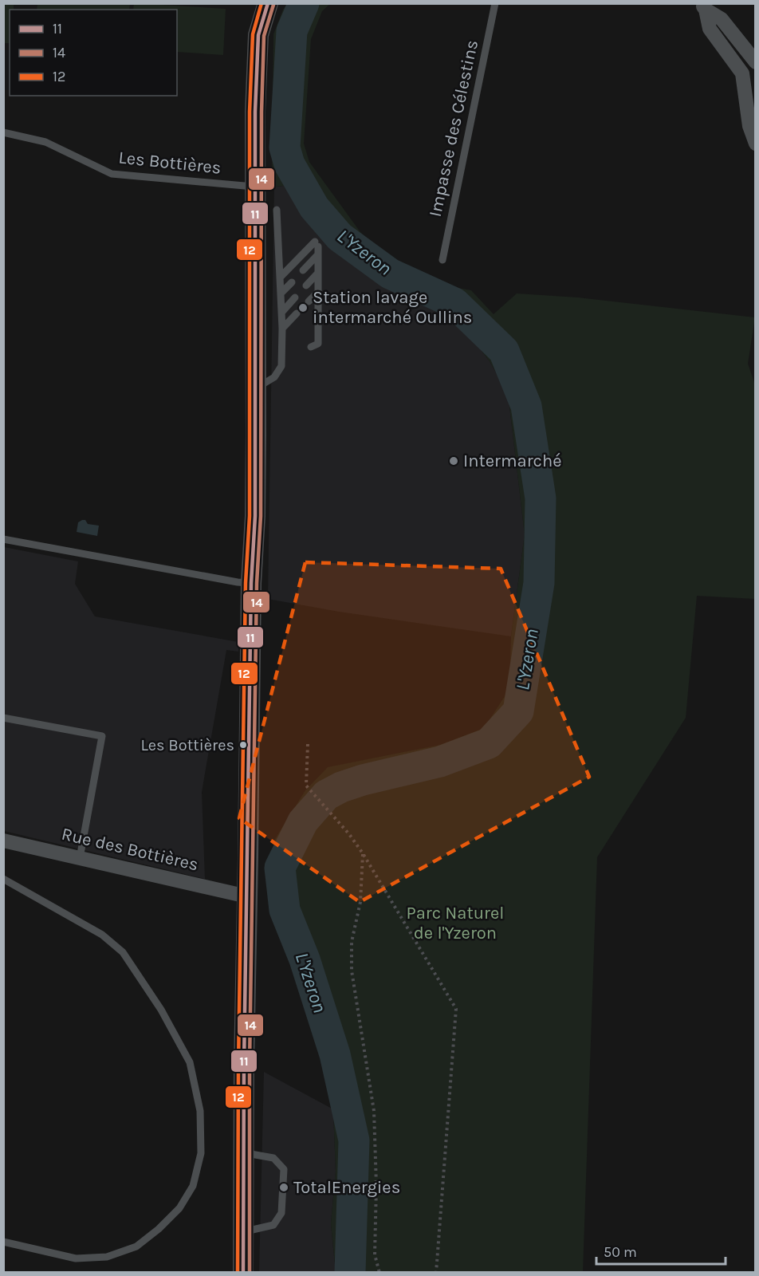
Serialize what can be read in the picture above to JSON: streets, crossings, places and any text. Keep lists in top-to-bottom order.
{
  "streets": {
    "street": ["Rue des Bottières"],
    "lane": ["Impasse des Célestins", "Les Bottières"]
  },
  "water": ["L'Yzeron"],
  "parks": ["Parc Naturel de l'Yzeron"],
  "places": [
    "Station lavage intermarché Oullins",
    "Intermarché",
    "Les Bottières",
    "TotalEnergies"
  ],
  "lines": ["transit line 11", "transit line 12", "transit line 14"],
  "legend": ["11", "14", "12"],
  "scale_bar": "50 m"
}
